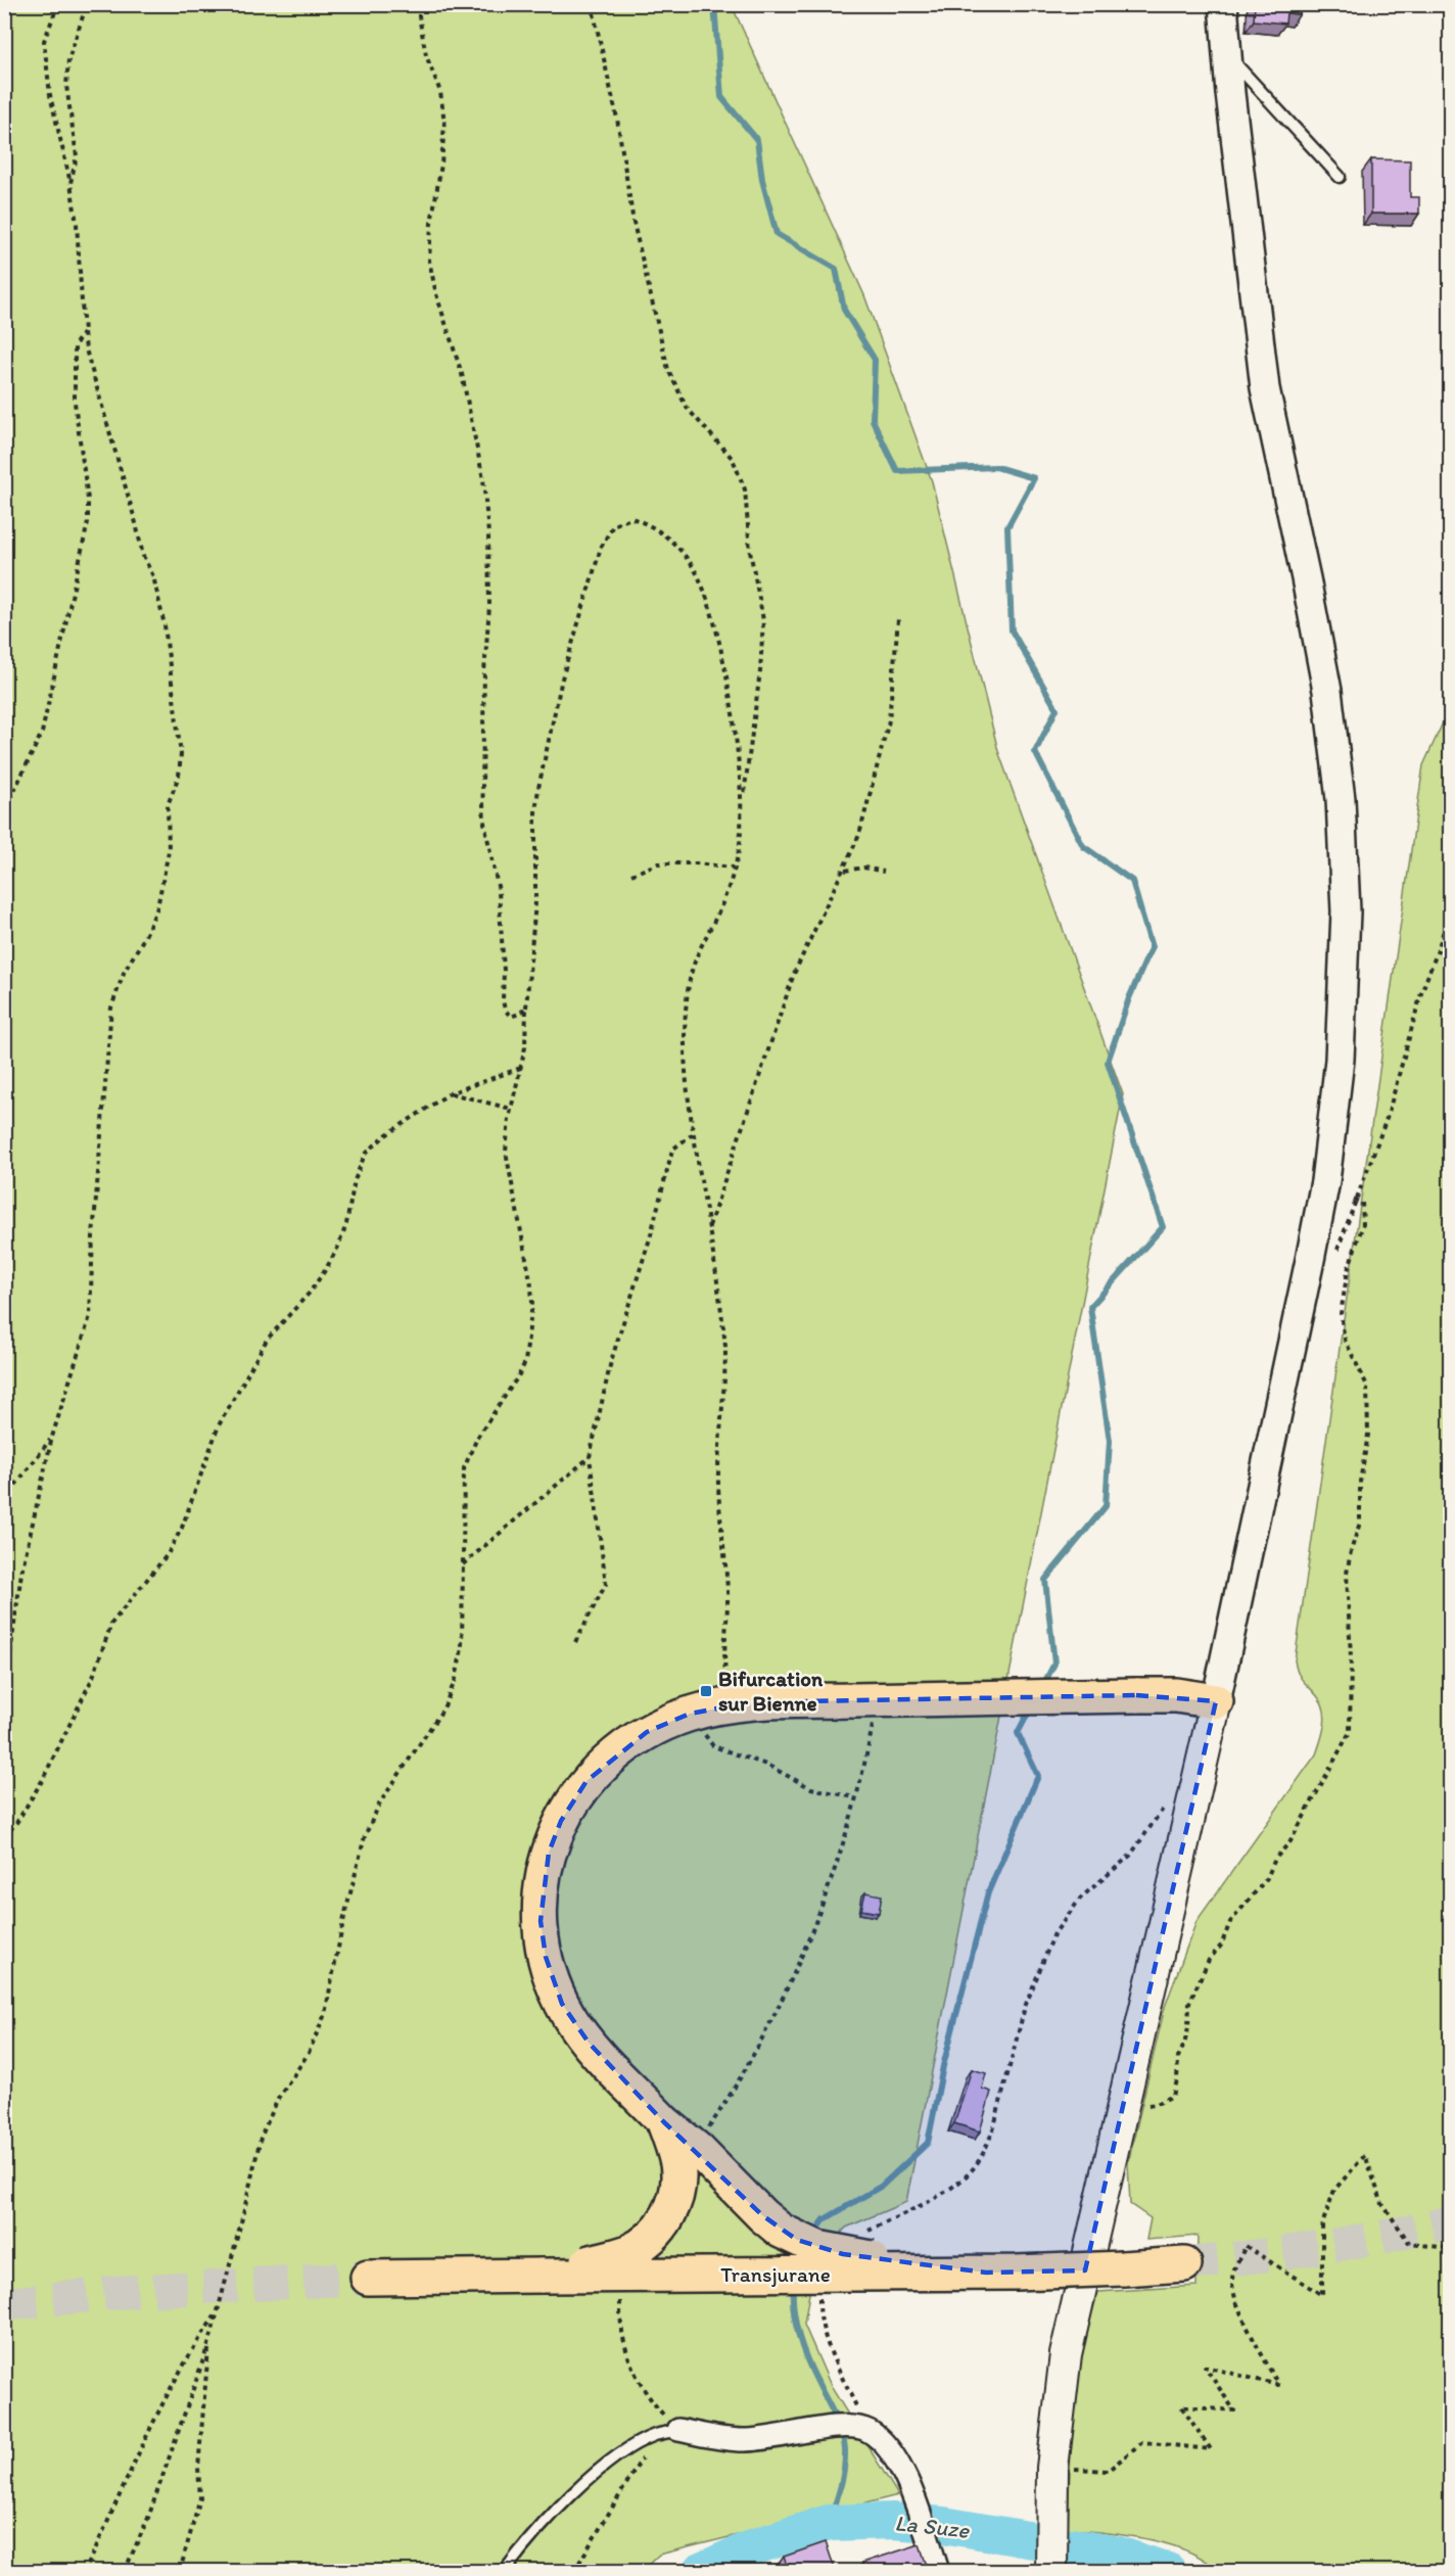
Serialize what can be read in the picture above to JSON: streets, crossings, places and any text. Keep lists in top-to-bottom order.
{
  "streets": {
    "main road": ["Transjurane"]
  },
  "water": ["La Suze"],
  "places": {
    "transit": ["Bifurcation sur Bienne"]
  }
}
